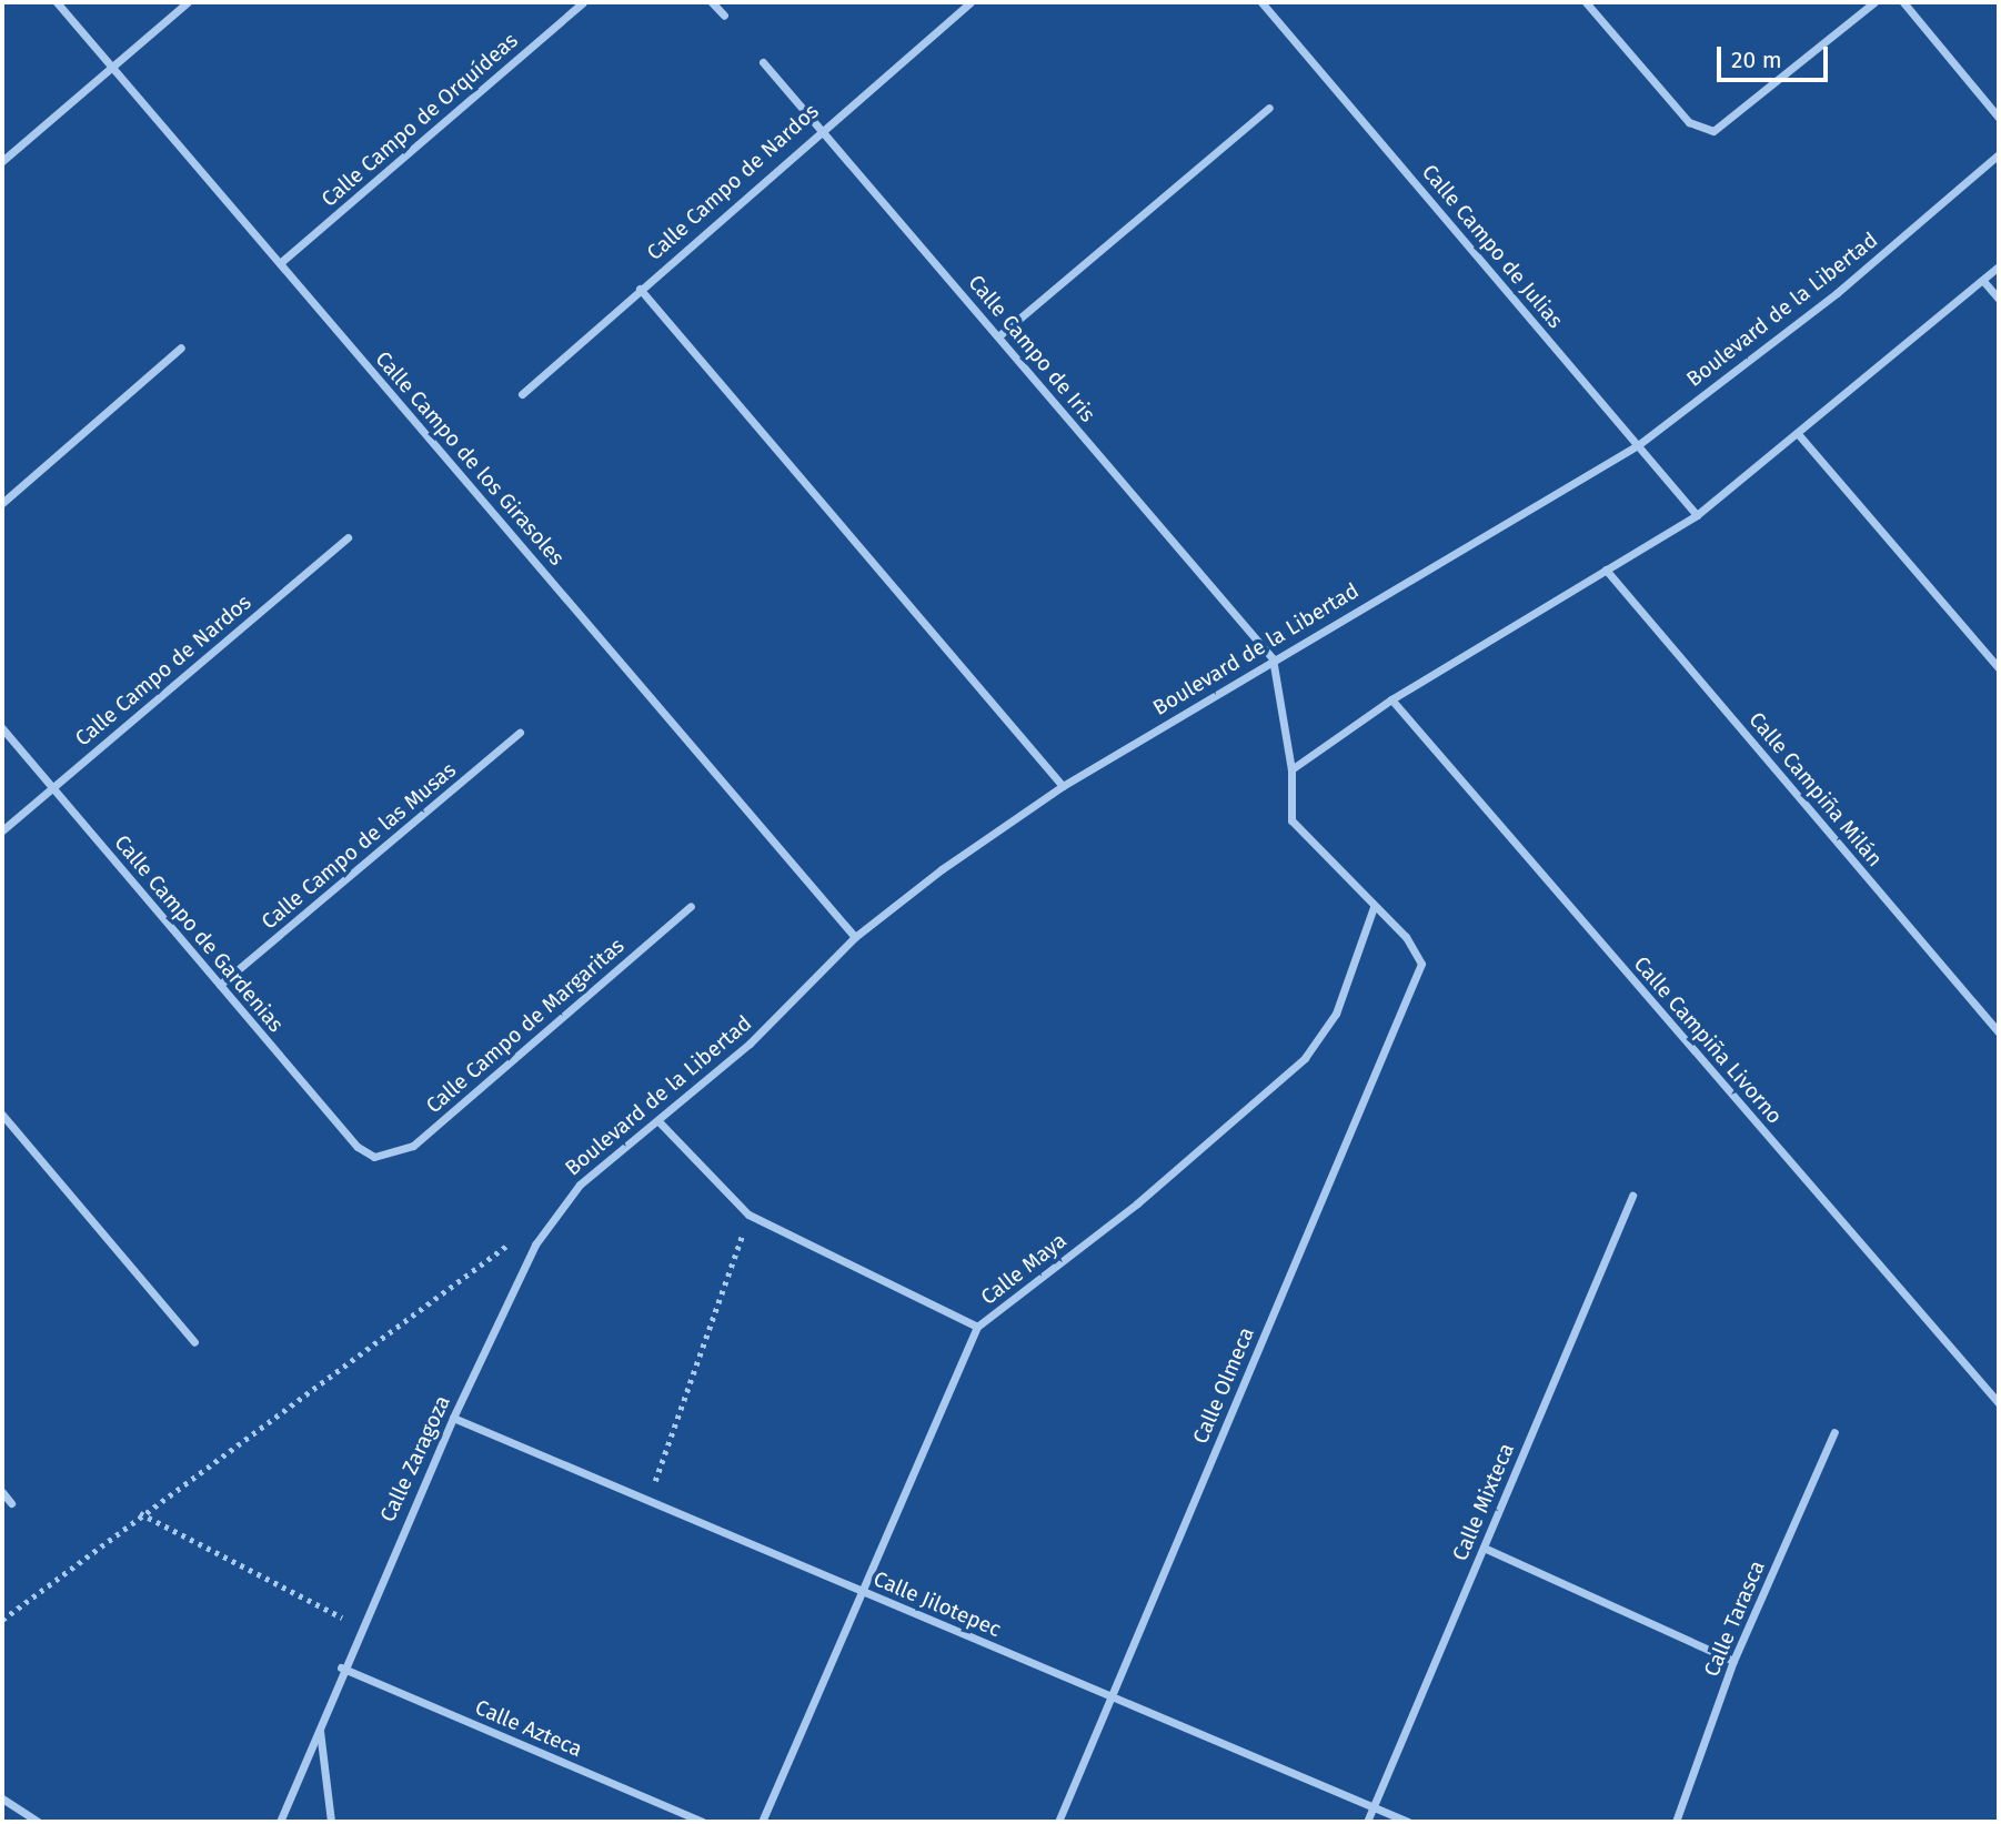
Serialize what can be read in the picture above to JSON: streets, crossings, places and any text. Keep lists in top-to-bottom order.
{
  "streets": {
    "street": [
      "Calle Campo de Orquídeas",
      "Calle Campo de Nardos",
      "Calle Campo de Julias",
      "Boulevard de la Libertad",
      "Calle Campo de Iris",
      "Calle Campo de los Girasoles",
      "Calle Campiña Milán",
      "Calle Campo de las Musas",
      "Calle Campo de Gardenias",
      "Calle Campo de Margaritas",
      "Calle Campiña Livorno",
      "Calle Maya",
      "Calle Olmeca",
      "Calle Zaragoza",
      "Calle Mixteca",
      "Calle Jilotepec",
      "Calle Tarasca",
      "Calle Azteca"
    ]
  },
  "crossings": [
    ["Calle Campo de Orquídeas", "Calle Campo de los Girasoles"],
    ["Calle Campo de Nardos", "Calle Campo de Iris"],
    ["Calle Campo de Nardos", "Calle Campo de Gardenias"],
    ["Calle Campo de Julias", "Boulevard de la Libertad"],
    ["Boulevard de la Libertad", "Calle Campo de Iris"],
    ["Boulevard de la Libertad", "Calle Campo de los Girasoles"],
    ["Boulevard de la Libertad", "Calle Zaragoza"],
    ["Calle Campo de las Musas", "Calle Campo de Gardenias"],
    ["Calle Campo de Gardenias", "Calle Campo de Margaritas"],
    ["Calle Maya", "Calle Olmeca"],
    ["Calle Maya", "Calle Jilotepec"],
    ["Calle Olmeca", "Calle Jilotepec"],
    ["Calle Zaragoza", "Calle Jilotepec"],
    ["Calle Zaragoza", "Calle Azteca"],
    ["Calle Mixteca", "Calle Jilotepec"]
  ],
  "scale_bar": "20 m"
}
